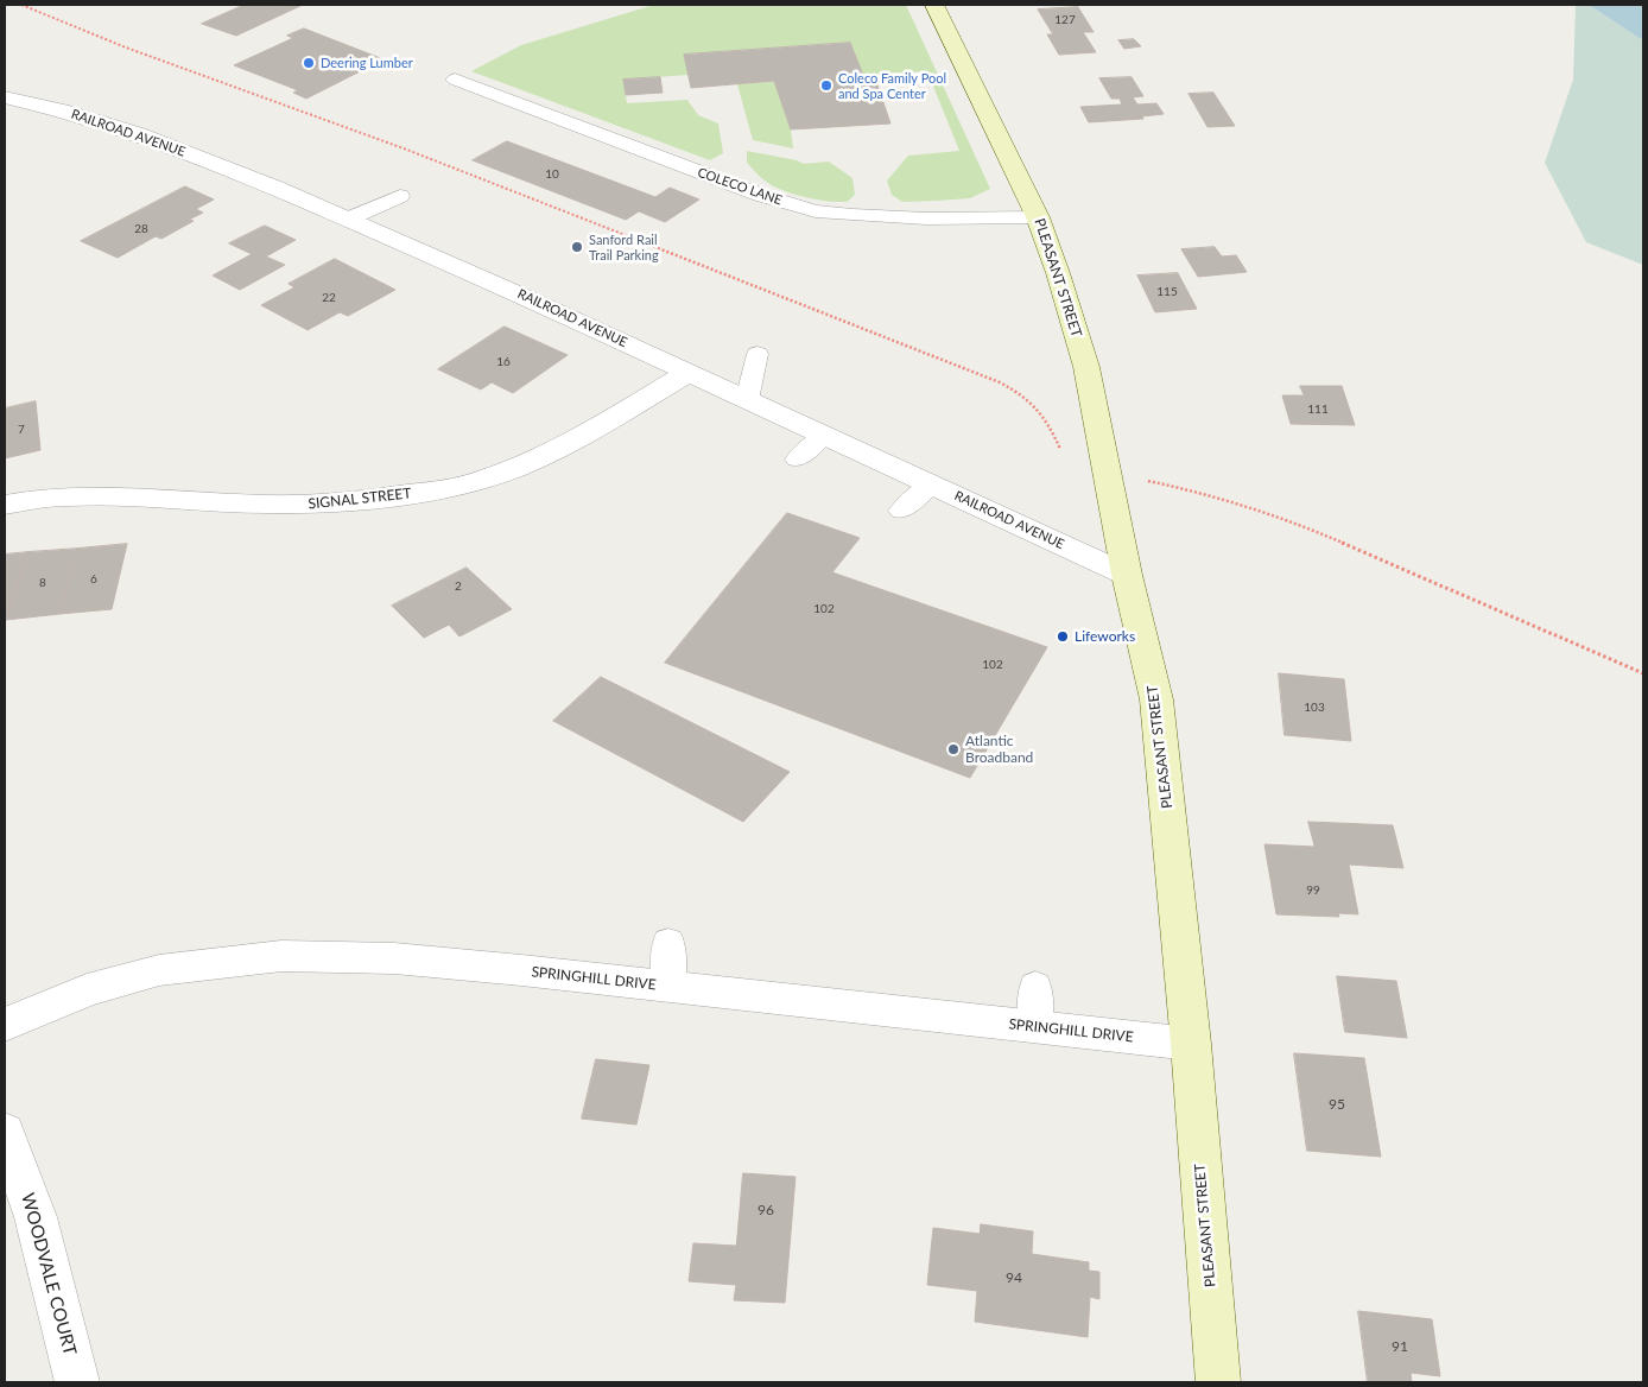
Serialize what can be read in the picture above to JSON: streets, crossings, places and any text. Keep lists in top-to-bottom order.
{
  "streets": {
    "main road": ["PLEASANT STREET"],
    "street": [
      "RAILROAD AVENUE",
      "SIGNAL STREET",
      "SPRINGHILL DRIVE",
      "WOODVALE COURT"
    ],
    "lane": ["COLECO LANE"]
  },
  "crossings": [
    ["RAILROAD AVENUE", "PLEASANT STREET"],
    ["RAILROAD AVENUE", "SIGNAL STREET"],
    ["COLECO LANE", "PLEASANT STREET"],
    ["PLEASANT STREET", "SPRINGHILL DRIVE"]
  ],
  "places": [
    "Deering Lumber",
    "Coleco Family Pool and Spa Center",
    "Sanford Rail Trail Parking",
    "Lifeworks",
    "Atlantic Broadband"
  ],
  "house_numbers": [
    "127",
    "10",
    "28",
    "115",
    "22",
    "16",
    "111",
    "7",
    "6",
    "8",
    "2",
    "102",
    "102",
    "103",
    "99",
    "95",
    "96",
    "94",
    "91"
  ]
}
